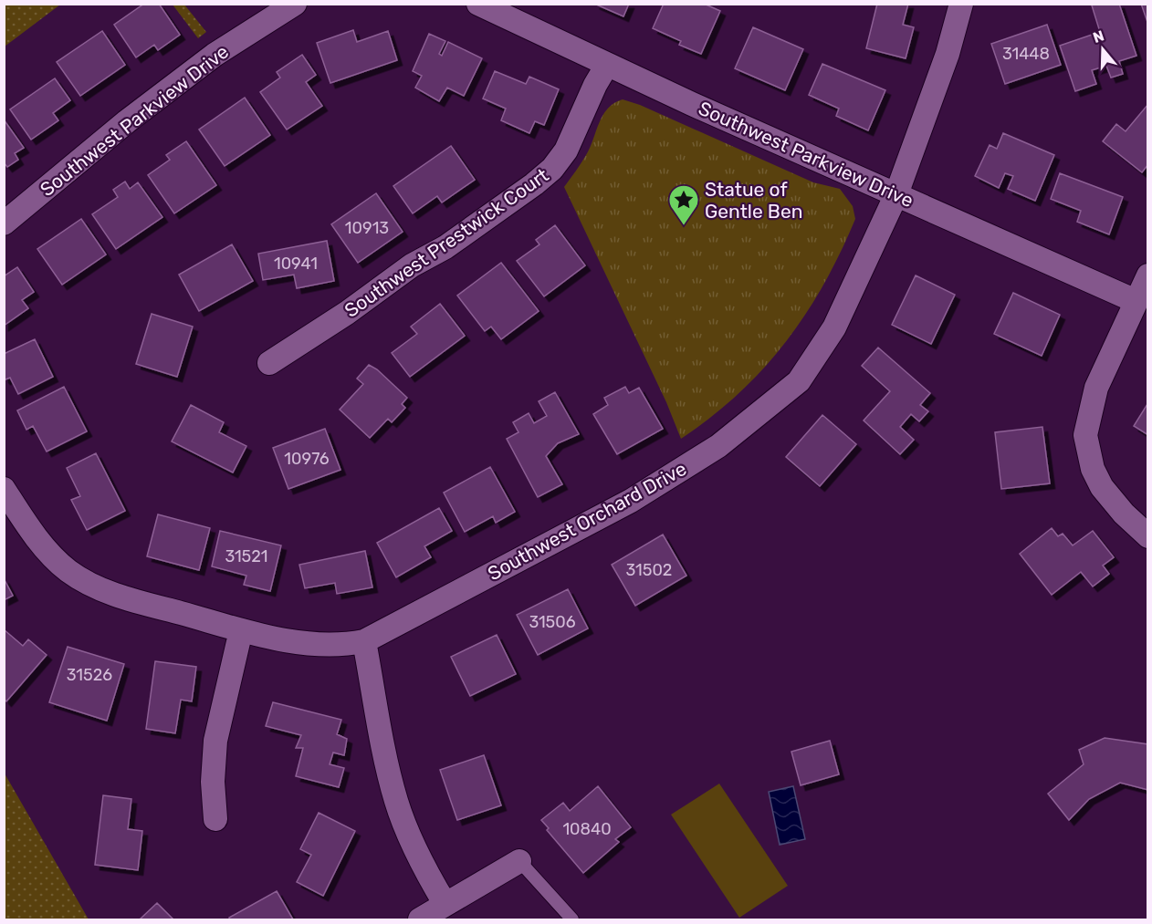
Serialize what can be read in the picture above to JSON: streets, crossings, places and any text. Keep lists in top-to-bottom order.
{
  "streets": {
    "street": ["Southwest Parkview Drive", "Southwest Prestwick Court", "Southwest Orchard Drive"]
  },
  "crossings": [
    ["Southwest Parkview Drive", "Southwest Prestwick Court"],
    ["Southwest Parkview Drive", "Southwest Orchard Drive"]
  ],
  "places": {
    "place": ["Statue of Gentle Ben"]
  },
  "house_numbers": [
    "31448",
    "10913",
    "10941",
    "10976",
    "31521",
    "31502",
    "31506",
    "31526",
    "10840"
  ],
  "north": "top"
}
